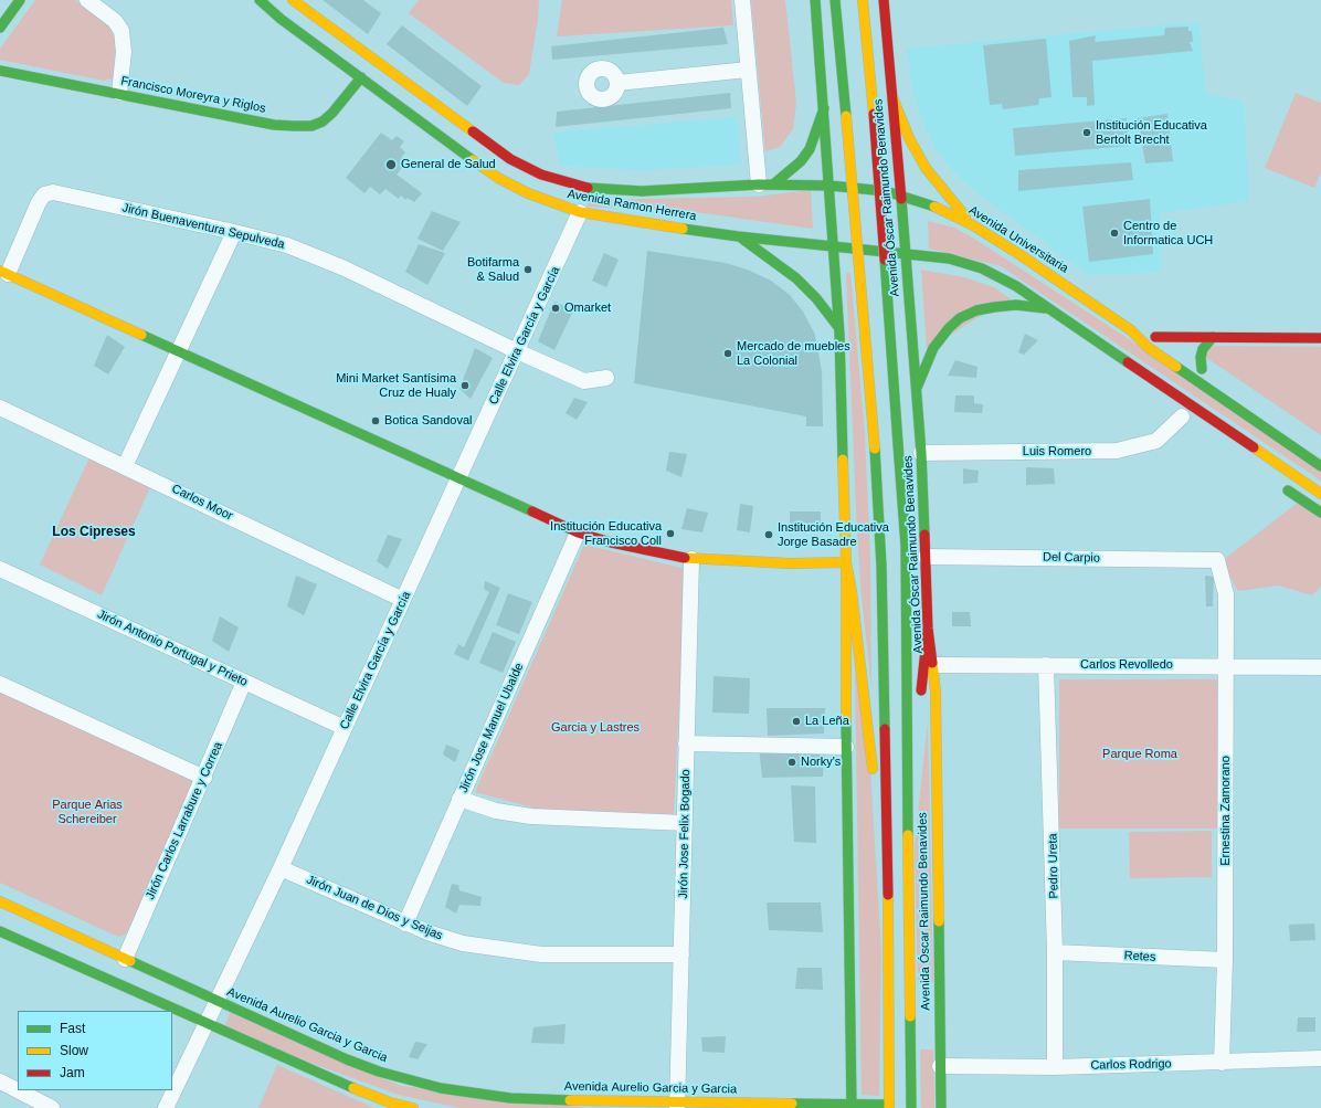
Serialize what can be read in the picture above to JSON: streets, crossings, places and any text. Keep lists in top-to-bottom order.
{
  "streets": {
    "main road": [
      "Francisco Moreyra y Riglos",
      "Avenida Óscar Raimundo Benavides",
      "Avenida Ramon Herrera",
      "Avenida Universitaria",
      "Avenida Aurelio Garcia y Garcia"
    ],
    "street": [
      "Jirón Buenaventura Sepulveda",
      "Calle Elvira García y García",
      "Luis Romero",
      "Carlos Moor",
      "Del Carpio",
      "Jirón Antonio Portugal y Prieto",
      "Carlos Revolledo",
      "Jirón Jose Manuel Ubalde",
      "Ernestina Zamorano",
      "Jirón Carlos Larrabure y Correa",
      "Jirón Jose Felix Bogado",
      "Pedro Ureta",
      "Jirón Juan de Dios y Seijas",
      "Retes",
      "Carlos Rodrigo"
    ]
  },
  "crossings": [
    ["Francisco Moreyra y Riglos", "Avenida Ramon Herrera"],
    ["Avenida Óscar Raimundo Benavides", "Avenida Ramon Herrera"],
    ["Avenida Óscar Raimundo Benavides", "Avenida Universitaria"],
    ["Avenida Óscar Raimundo Benavides", "Luis Romero"],
    ["Avenida Óscar Raimundo Benavides", "Del Carpio"],
    ["Avenida Óscar Raimundo Benavides", "Carlos Revolledo"],
    ["Avenida Óscar Raimundo Benavides", "Carlos Rodrigo"],
    ["Avenida Ramon Herrera", "Avenida Universitaria"],
    ["Avenida Ramon Herrera", "Calle Elvira García y García"],
    ["Jirón Buenaventura Sepulveda", "Calle Elvira García y García"],
    ["Calle Elvira García y García", "Carlos Moor"],
    ["Calle Elvira García y García", "Jirón Antonio Portugal y Prieto"],
    ["Calle Elvira García y García", "Jirón Juan de Dios y Seijas"],
    ["Calle Elvira García y García", "Avenida Aurelio Garcia y Garcia"],
    ["Del Carpio", "Ernestina Zamorano"],
    ["Jirón Antonio Portugal y Prieto", "Jirón Carlos Larrabure y Correa"],
    ["Carlos Revolledo", "Ernestina Zamorano"],
    ["Carlos Revolledo", "Pedro Ureta"],
    ["Jirón Jose Manuel Ubalde", "Jirón Juan de Dios y Seijas"],
    ["Ernestina Zamorano", "Retes"],
    ["Ernestina Zamorano", "Carlos Rodrigo"],
    ["Jirón Carlos Larrabure y Correa", "Avenida Aurelio Garcia y Garcia"],
    ["Jirón Jose Felix Bogado", "Jirón Juan de Dios y Seijas"],
    ["Jirón Jose Felix Bogado", "Avenida Aurelio Garcia y Garcia"],
    ["Pedro Ureta", "Retes"],
    ["Pedro Ureta", "Carlos Rodrigo"]
  ],
  "districts": ["Los Cipreses"],
  "parks": ["Garcia y Lastres", "Parque Roma", "Parque Arias Schereiber"],
  "places": [
    "Institución Educativa Bertolt Brecht",
    "General de Salud",
    "Centro de Informatica UCH",
    "Botifarma & Salud",
    "Omarket",
    "Mercado de muebles La Colonial",
    "Mini Market Santísima Cruz de Hualy",
    "Botica Sandoval",
    "Institución Educativa Francisco Coll",
    "Institución Educativa Jorge Basadre",
    "La Leña",
    "Norky's"
  ],
  "legend": ["Fast", "Slow", "Jam"]
}
